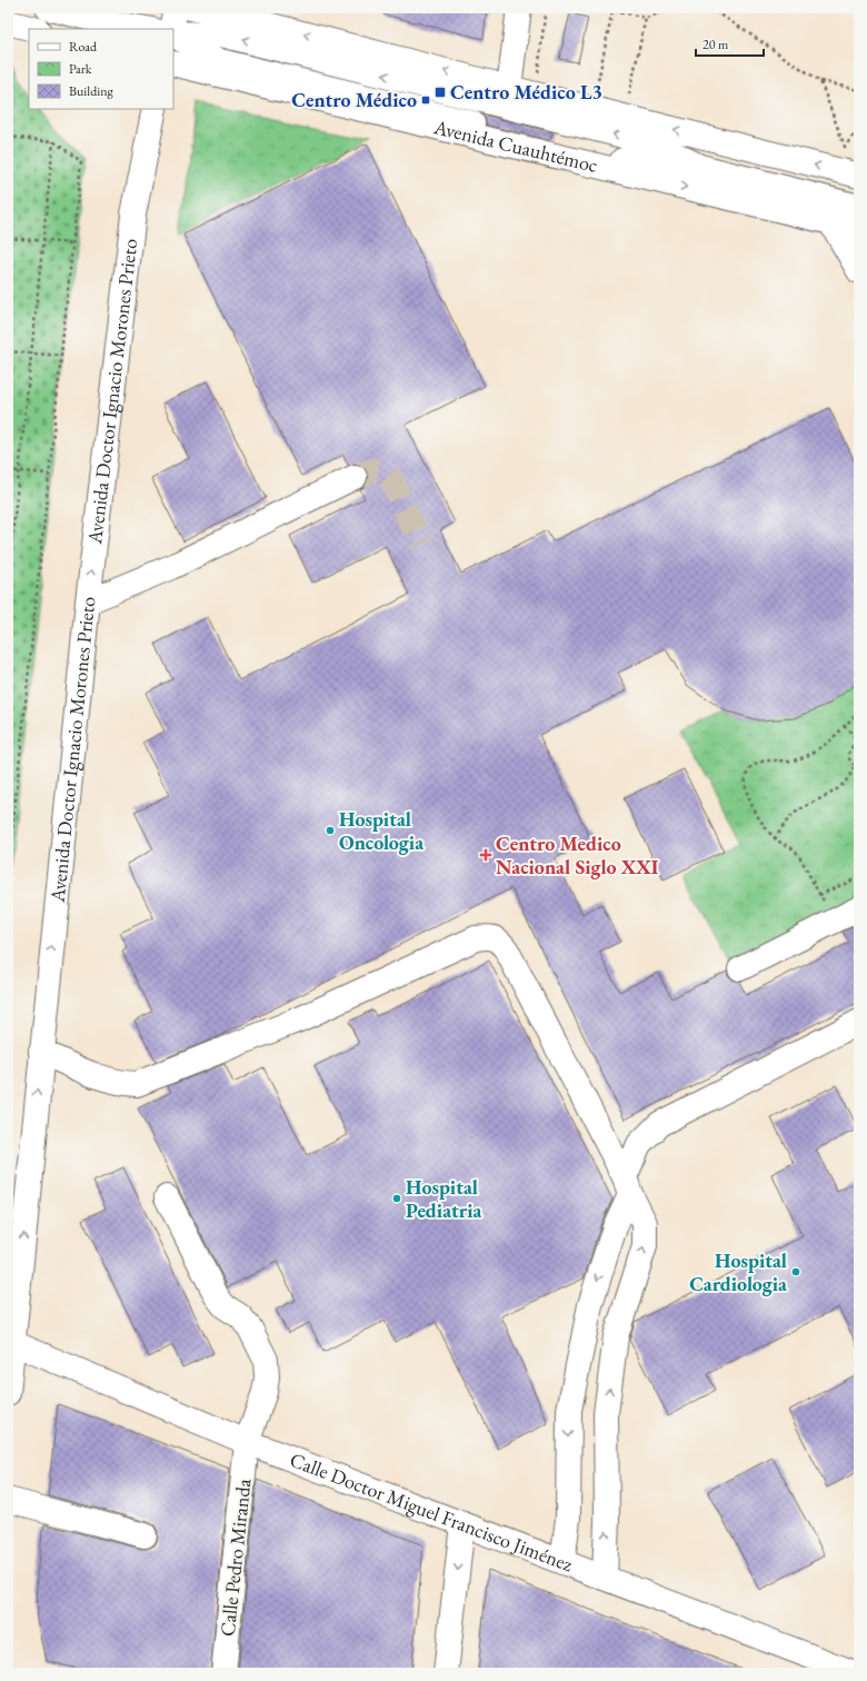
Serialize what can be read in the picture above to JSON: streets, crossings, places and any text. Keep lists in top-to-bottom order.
{
  "streets": {
    "main road": [
      "Avenida Cuauhtémoc",
      "Avenida Doctor Ignacio Morones Prieto",
      "Calle Doctor Miguel Francisco Jiménez",
      "Calle Pedro Miranda"
    ]
  },
  "crossings": [
    ["Avenida Doctor Ignacio Morones Prieto", "Calle Doctor Miguel Francisco Jiménez"],
    ["Calle Doctor Miguel Francisco Jiménez", "Calle Pedro Miranda"]
  ],
  "one_way": ["Avenida Doctor Ignacio Morones Prieto"],
  "places": {
    "transit": ["Centro Médico L3", "Centro Médico"],
    "other": ["Hospital Oncologia", "Hospital Pediatria", "Hospital Cardiologia"],
    "health": ["Centro Medico Nacional Siglo XXI"]
  },
  "legend": ["Road", "Park", "Building"],
  "scale_bar": "20 m"
}
